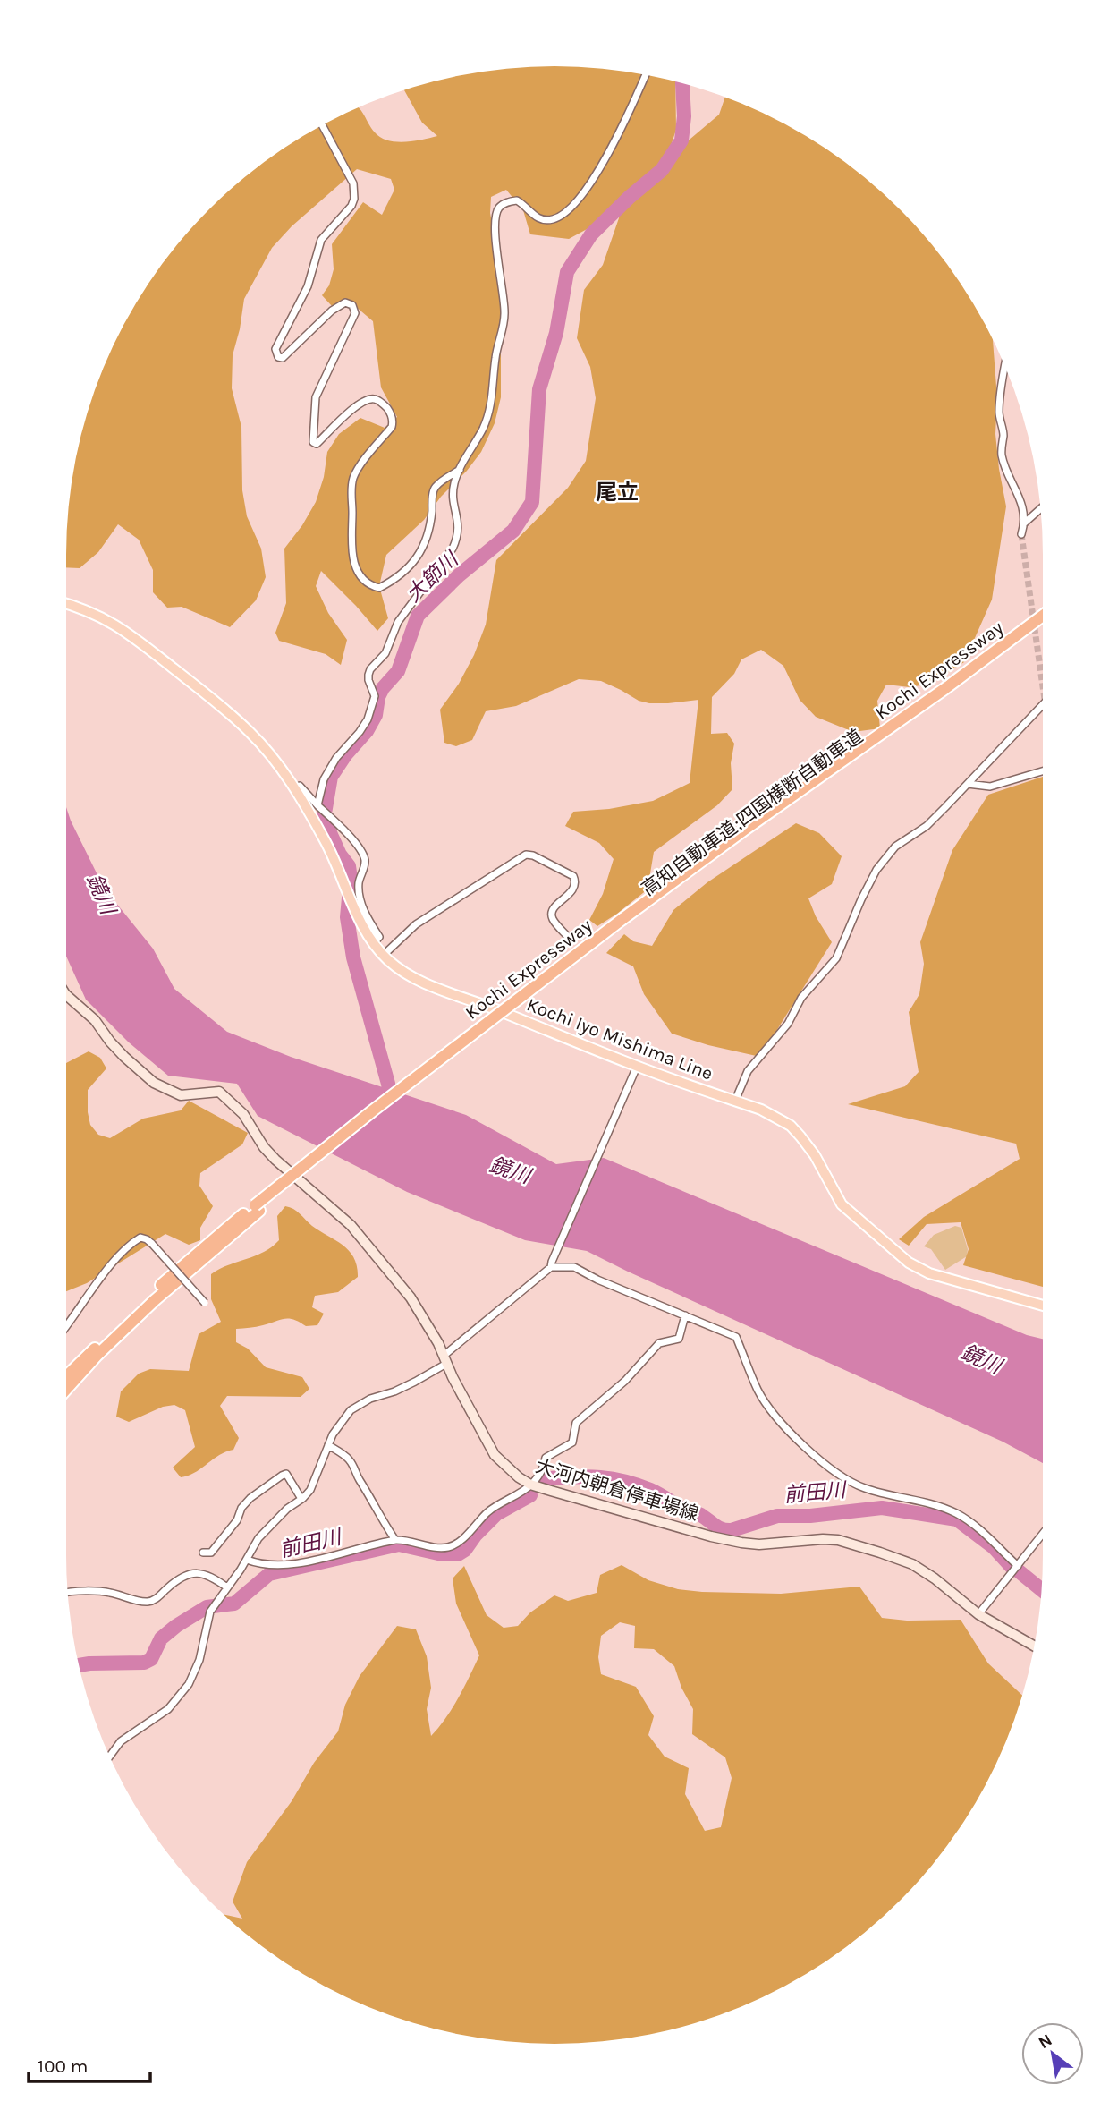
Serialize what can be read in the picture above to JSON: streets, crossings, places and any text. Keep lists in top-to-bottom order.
{
  "streets": {
    "highway": ["Kochi Expressway", "高知自動車道;四国横断自動車道"],
    "main road": ["Kochi Iyo Mishima Line", "大河内朝倉停車場線"]
  },
  "crossings": [
    ["Kochi Expressway", "高知自動車道;四国横断自動車道"]
  ],
  "districts": ["尾立"],
  "water": ["大節川", "鏡川", "前田川"],
  "scale_bar": "100 m",
  "north": "top left"
}
